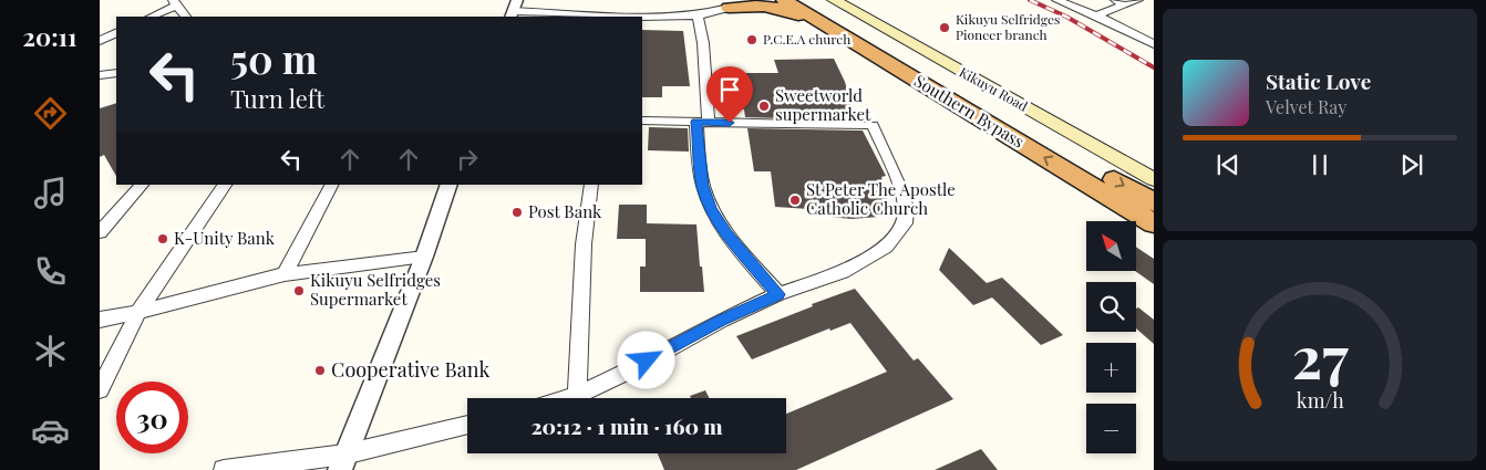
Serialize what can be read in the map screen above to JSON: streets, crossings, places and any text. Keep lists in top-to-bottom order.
{
  "streets": {
    "highway": ["Southern Bypass"],
    "main road": ["Kikuyu Road"]
  },
  "places": [
    "Kikuyu Selfridges Pioneer branch",
    "P.C.E.A church",
    "Sweetworld supermarket",
    "St Peter The Apostle Catholic Church",
    "Post Bank",
    "K-Unity Bank",
    "Kikuyu Selfridges Supermarket",
    "Cooperative Bank"
  ],
  "north": "top left",
  "page": {
    "tabs": "20:11",
    "turn": ["50 m", "Turn left"],
    "song": ["Static Love", "Velvet Ray"],
    "map_buttons": ["+", "−"],
    "limit": "30",
    "trip": "20:12 · 1 min · 160 m",
    "gauge": ["27", "km/h"]
  }
}
